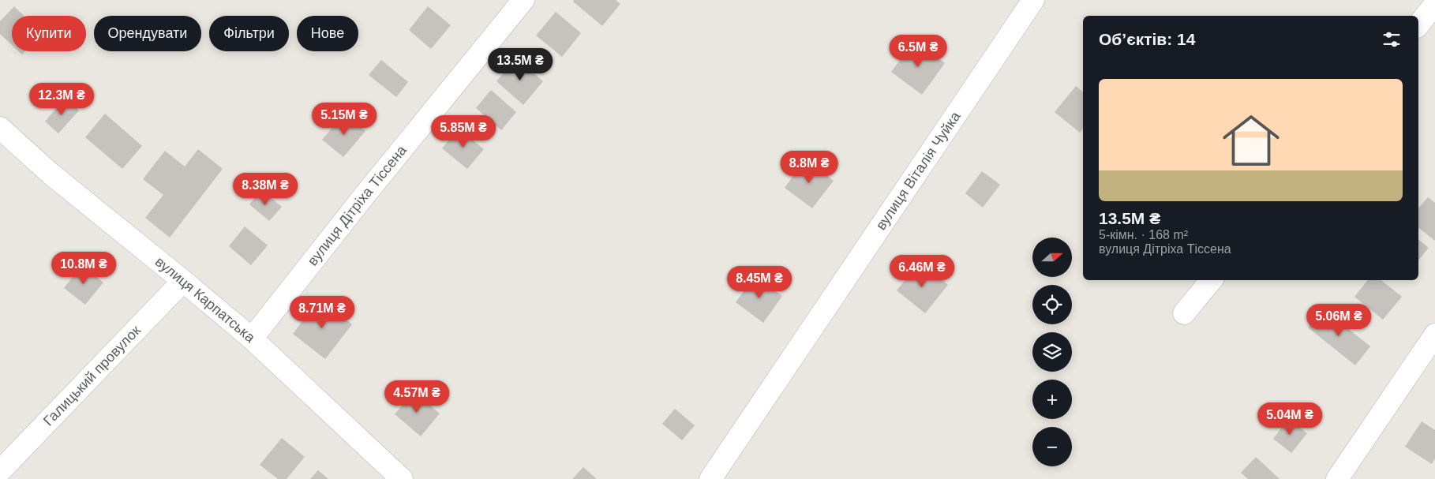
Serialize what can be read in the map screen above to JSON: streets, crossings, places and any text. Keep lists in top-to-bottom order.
{
  "streets": {
    "street": [
      "вулиця Віталія Чуйка",
      "вулиця Дітріха Тіссена",
      "вулиця Карпатська",
      "Галицький провулок"
    ]
  },
  "crossings": [
    ["вулиця Дітріха Тіссена", "вулиця Карпатська"],
    ["вулиця Карпатська", "Галицький провулок"]
  ],
  "north": "right",
  "page": {
    "chip": [
      "Купити",
      "Орендувати",
      "Фільтри",
      "Нове"
    ],
    "heading": "Об’єктів: 14",
    "price": [
      "6.5M ₴",
      "13.5M ₴",
      "12.3M ₴",
      "5.15M ₴",
      "5.85M ₴",
      "8.8M ₴",
      "8.38M ₴",
      "10.8M ₴",
      "6.46M ₴",
      "8.45M ₴",
      "8.71M ₴",
      "5.06M ₴",
      "4.57M ₴",
      "5.04M ₴"
    ],
    "list": [
      {
        "name": "13.5M ₴",
        "note": "5-кімн. · 168 m² · вулиця Дітріха Тіссена"
      }
    ],
    "map_buttons": ["+", "−"]
  }
}
